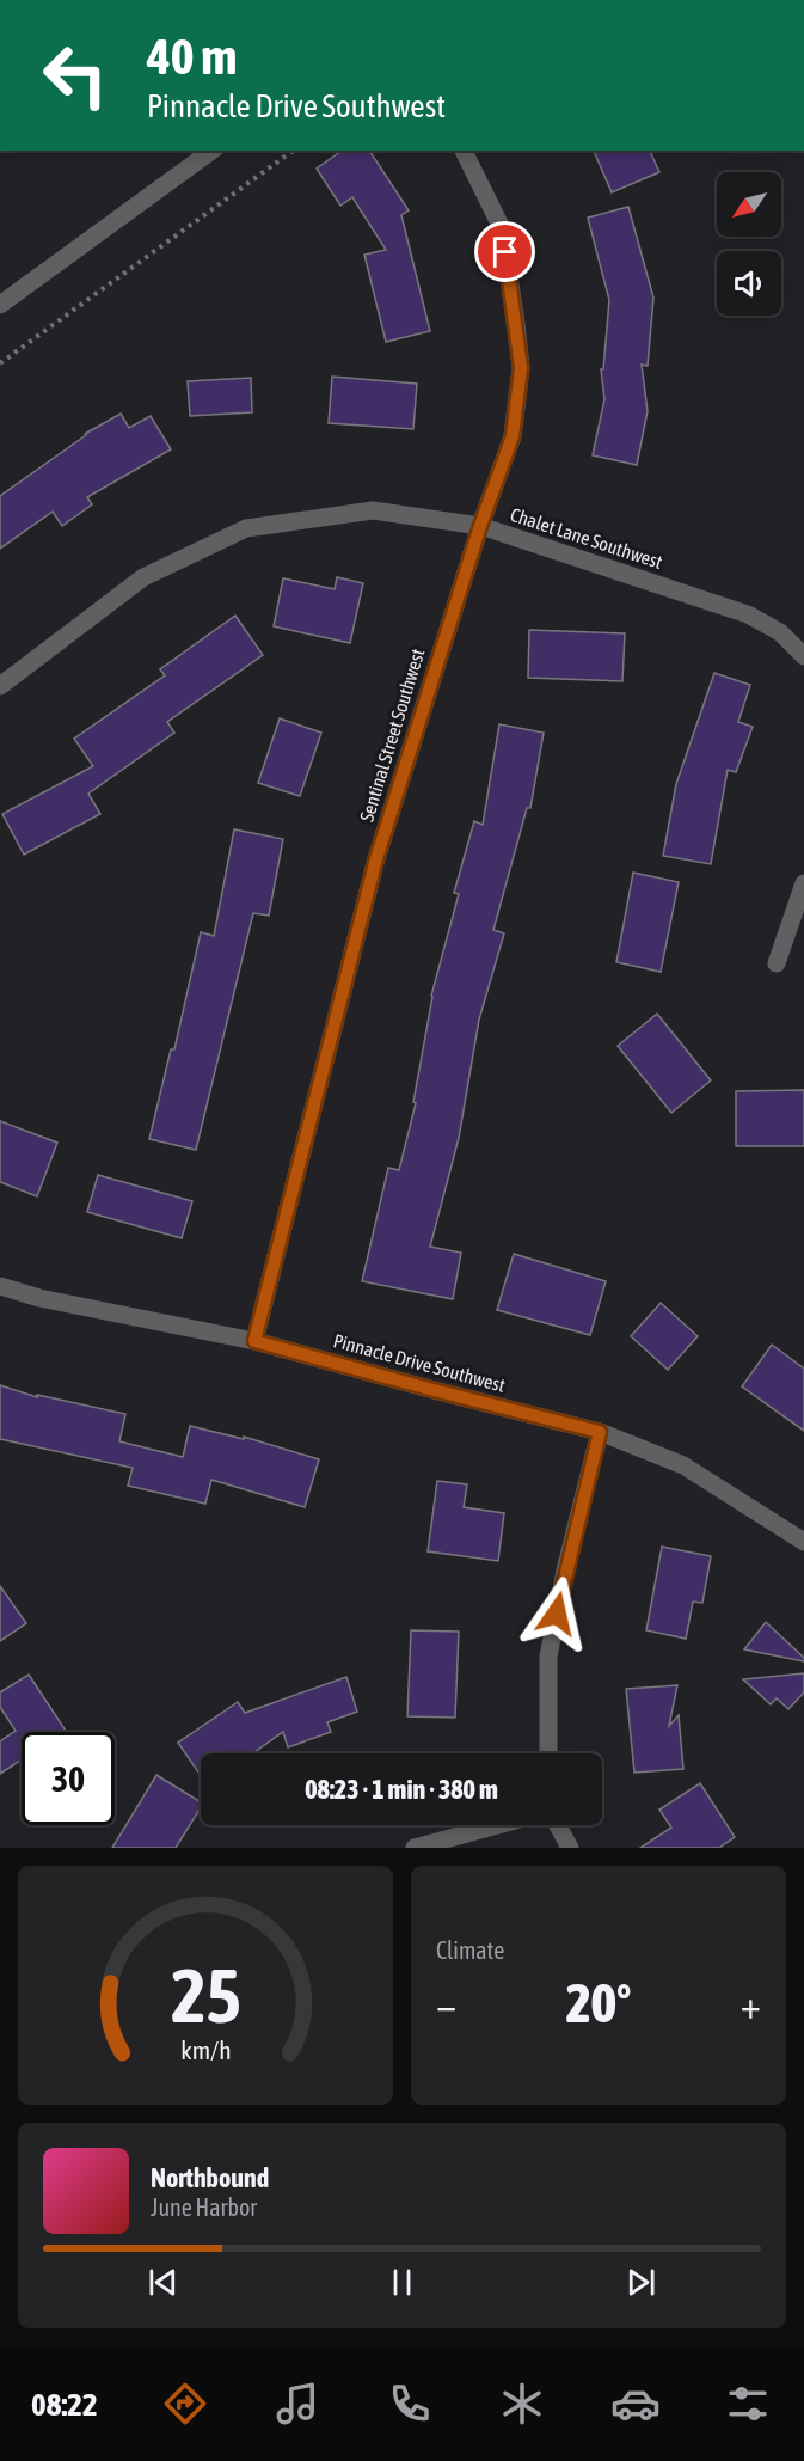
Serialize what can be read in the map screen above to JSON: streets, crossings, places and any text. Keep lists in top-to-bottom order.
{
  "streets": {
    "street": ["Chalet Lane Southwest", "Sentinal Street Southwest", "Pinnacle Drive Southwest"]
  },
  "crossings": [
    ["Chalet Lane Southwest", "Sentinal Street Southwest"],
    ["Sentinal Street Southwest", "Pinnacle Drive Southwest"]
  ],
  "north": "bottom left",
  "page": {
    "turn": ["40 m", "Pinnacle Drive Southwest"],
    "limit": "30",
    "trip": "08:23 · 1 min · 380 m",
    "tile": "Climate",
    "heat": ["−", "20°", "+"],
    "song": ["Northbound", "June Harbor"],
    "tabs": "08:22",
    "gauge": ["25", "km/h"]
  }
}
